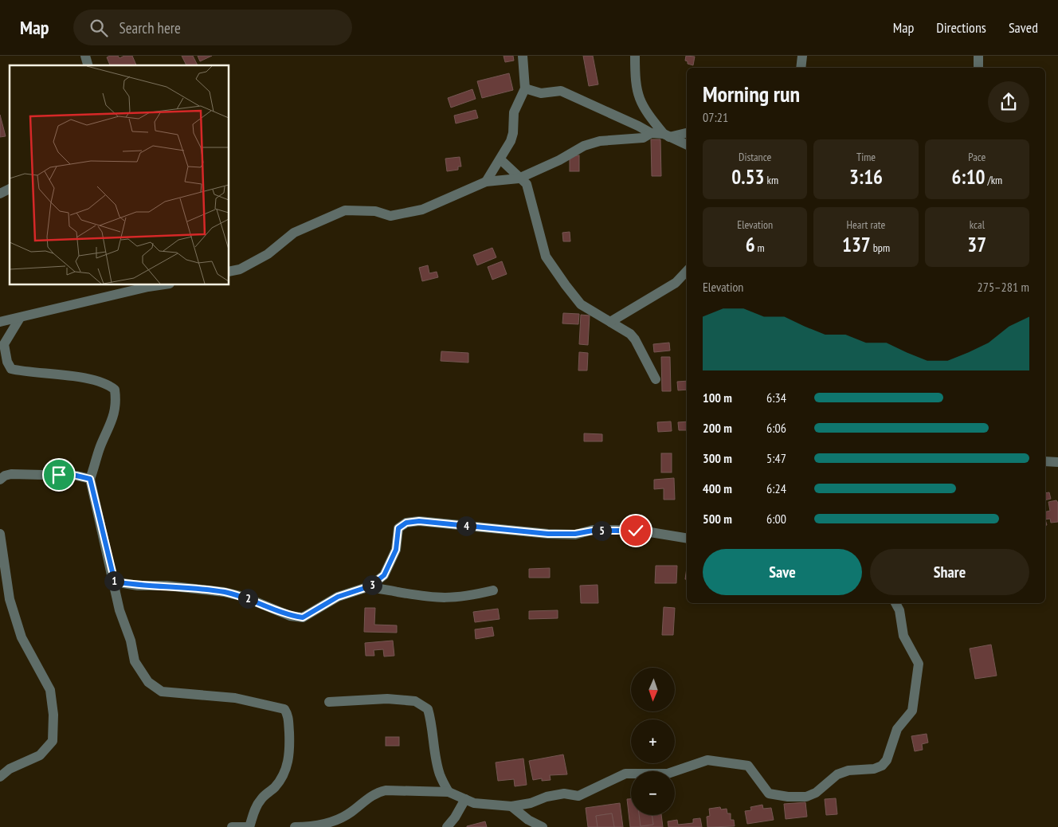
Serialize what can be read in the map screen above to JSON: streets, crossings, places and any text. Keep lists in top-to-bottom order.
{
  "north": "bottom",
  "page": {
    "header": "Map",
    "search": "Search here",
    "nav": ["Map", "Directions", "Saved"],
    "heading": ["Morning run", "07:21"],
    "stats": [
      ["Distance", "0.53 km"],
      ["Time", "3:16"],
      ["Pace", "6:10 /km"],
      ["Elevation", "6 m"],
      ["Heart rate", "137 bpm"],
      ["kcal", "37"]
    ],
    "chart": ["Elevation", "275–281 m"],
    "list": [
      {
        "name": "100 m",
        "note": "6:34"
      },
      {
        "name": "200 m",
        "note": "6:06"
      },
      {
        "name": "300 m",
        "note": "5:47"
      },
      {
        "name": "400 m",
        "note": "6:24"
      },
      {
        "name": "500 m",
        "note": "6:00"
      }
    ],
    "pins": [
      "4",
      "5",
      "1",
      "3",
      "2"
    ],
    "buttons": ["Save", "Share"],
    "map_buttons": ["+", "−"]
  }
}
